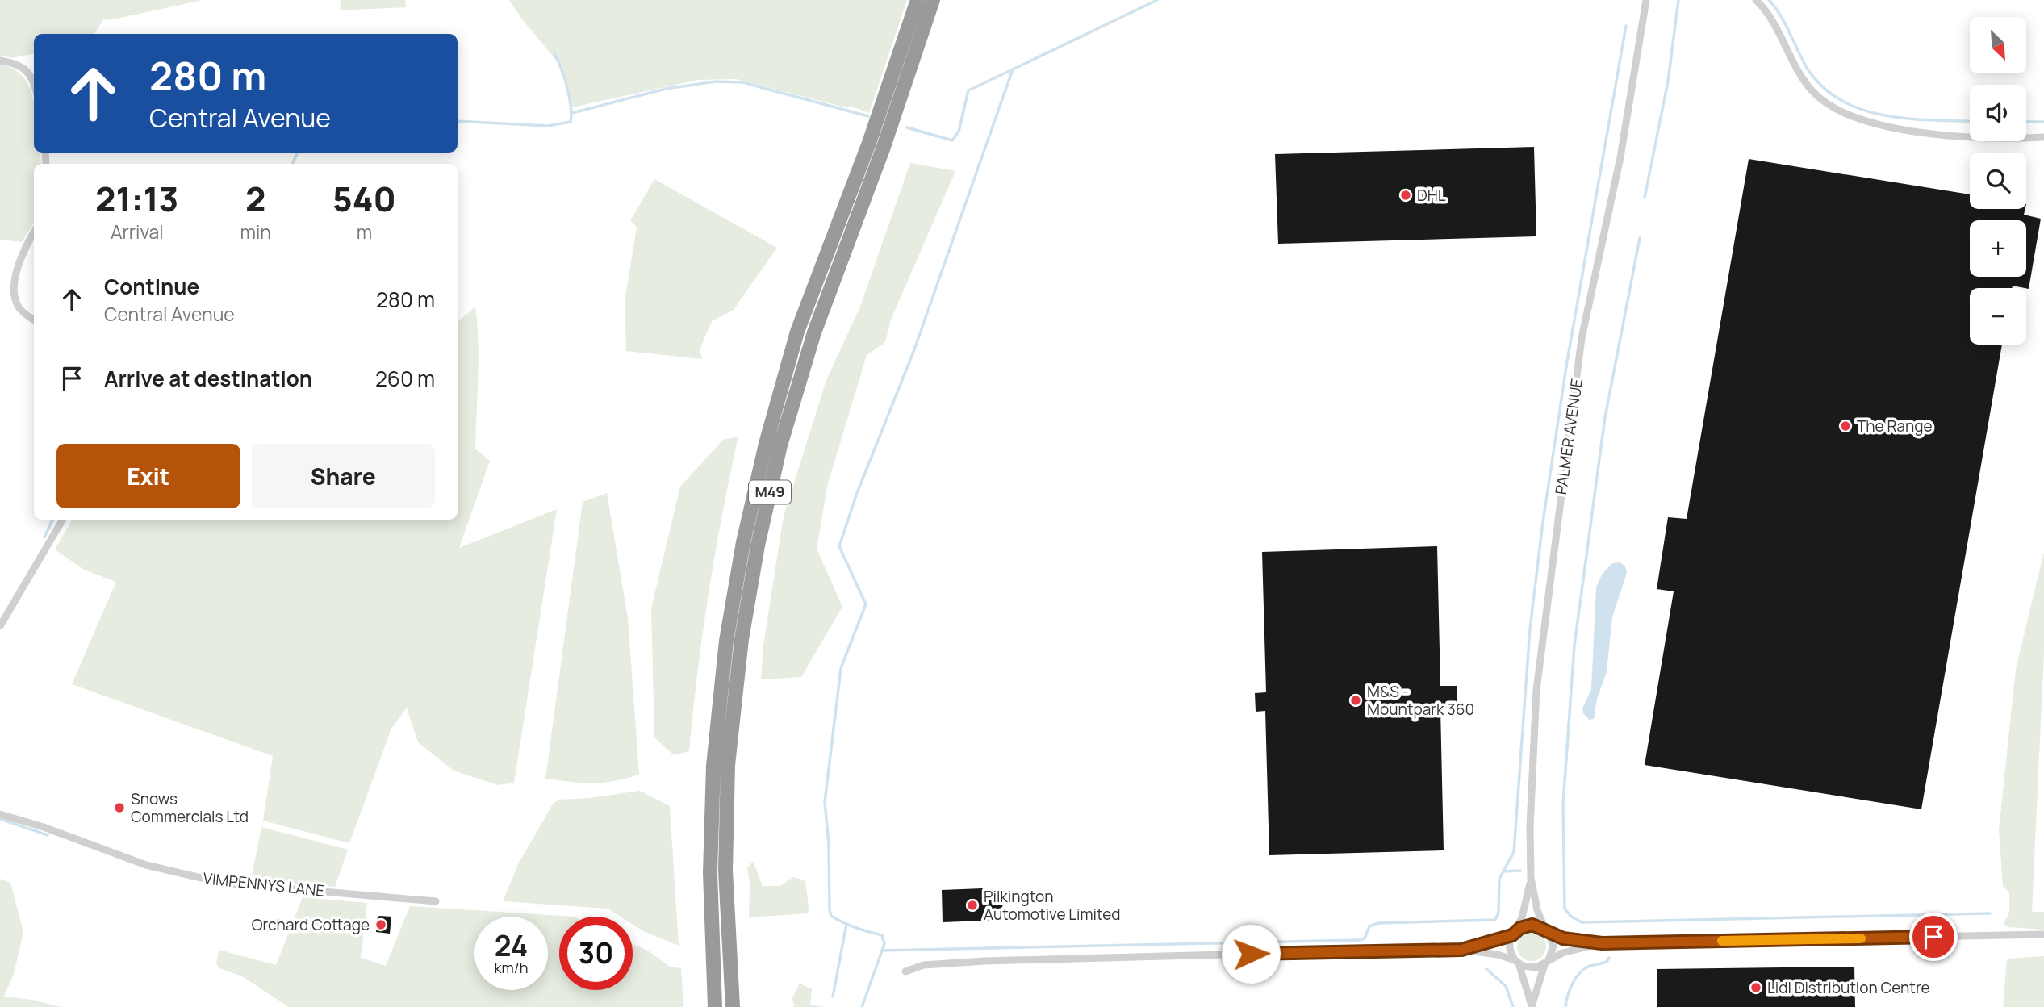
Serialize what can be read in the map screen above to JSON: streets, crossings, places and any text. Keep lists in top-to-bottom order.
{
  "streets": {
    "highway": ["M49"],
    "street": ["PALMER AVENUE", "VIMPENNYS LANE"]
  },
  "places": [
    "DHL",
    "The Range",
    "M&S - Mountpark 360",
    "Snows Commercials Ltd",
    "Pilkington Automotive Limited",
    "Orchard Cottage",
    "Lidl Distribution Centre"
  ],
  "north": "bottom right",
  "page": {
    "map_buttons": ["+", "−"],
    "turn": ["280 m", "Central Avenue"],
    "eta": [
      "21:13",
      "Arrival",
      "2",
      "min",
      "540",
      "m"
    ],
    "list": [
      {
        "name": "Continue",
        "note": "Central Avenue",
        "value": "280 m"
      },
      {
        "name": "Arrive at destination",
        "value": "260 m"
      }
    ],
    "buttons": ["Exit", "Share"],
    "speed": "24 km/h",
    "limit": "30"
  }
}
